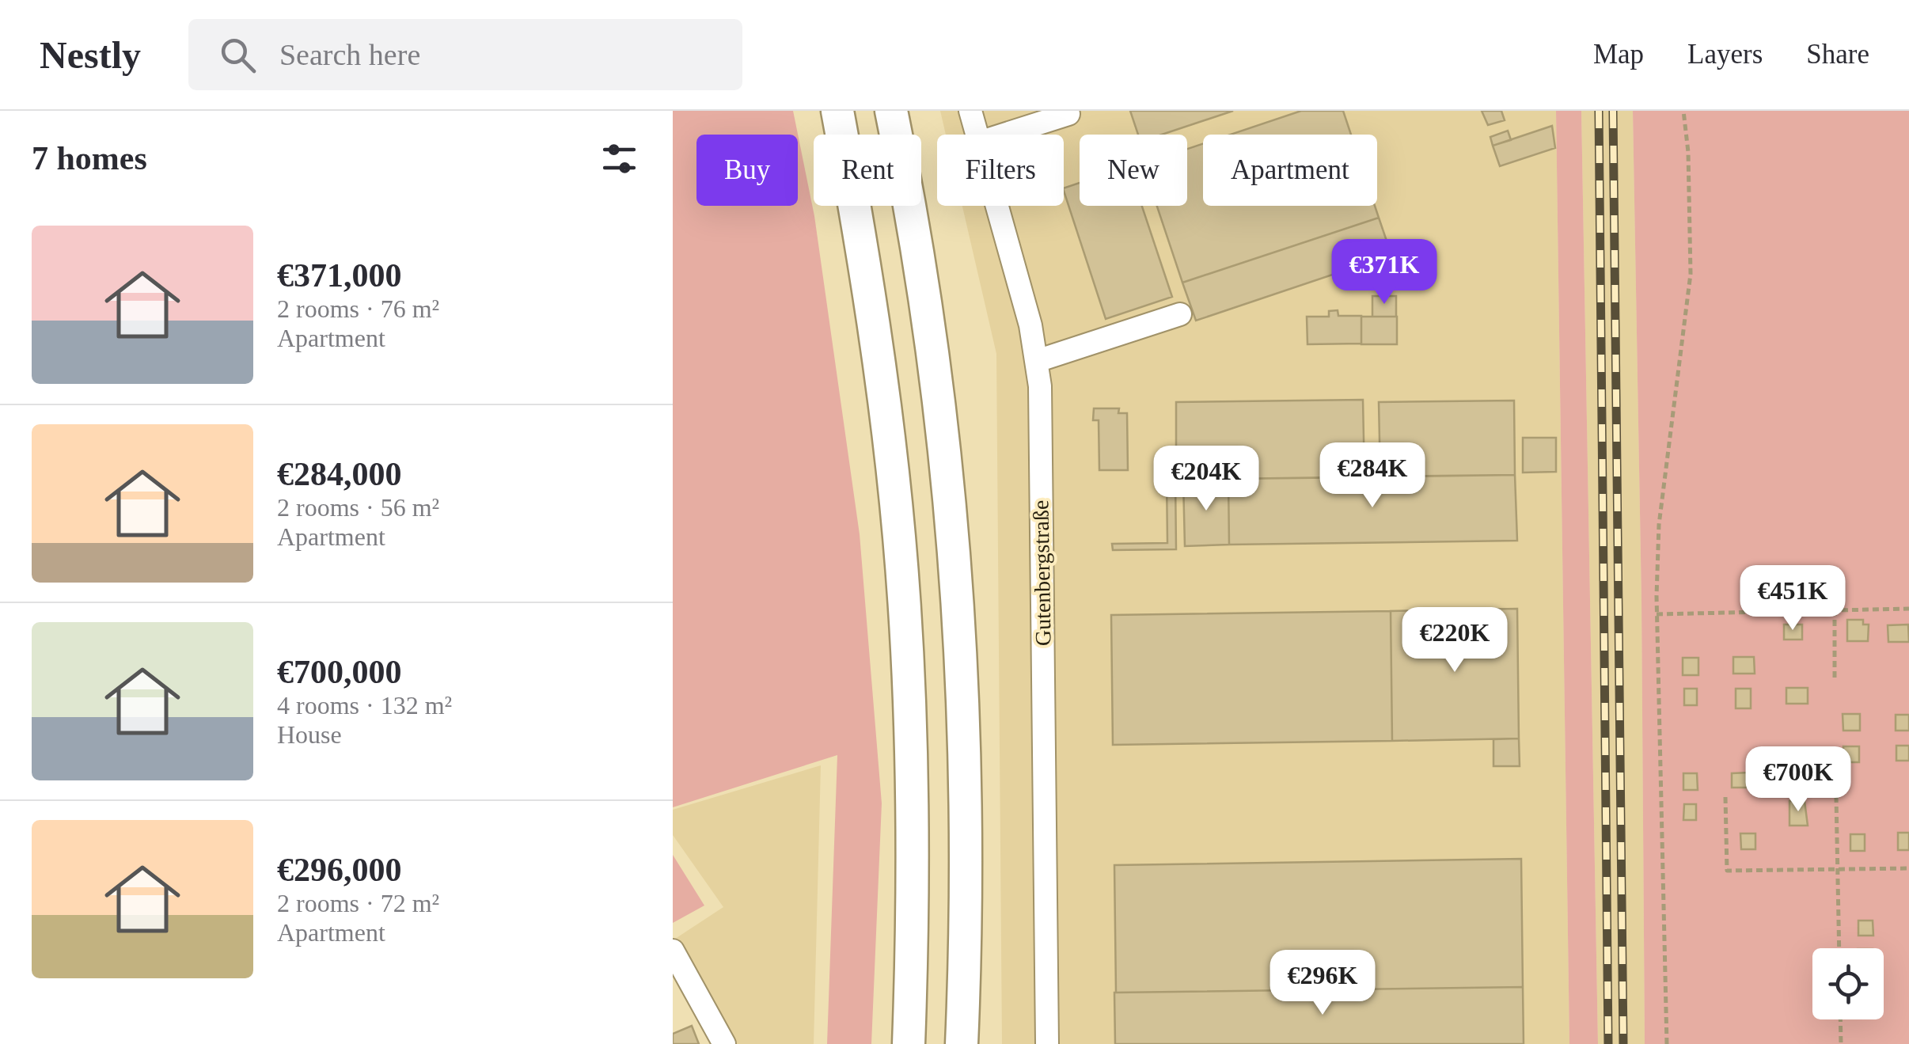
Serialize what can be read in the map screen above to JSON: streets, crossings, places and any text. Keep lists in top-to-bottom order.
{
  "streets": {
    "street": ["Gutenbergstraße"]
  },
  "page": {
    "header": "Nestly",
    "search": "Search here",
    "nav": ["Map", "Layers", "Share"],
    "heading": "7 homes",
    "chip": [
      "Buy",
      "Rent",
      "Filters",
      "New",
      "Apartment"
    ],
    "list": [
      {
        "name": "€371,000",
        "note": "2 rooms · 76 m² · Apartment"
      },
      {
        "name": "€284,000",
        "note": "2 rooms · 56 m² · Apartment"
      },
      {
        "name": "€700,000",
        "note": "4 rooms · 132 m² · House"
      },
      {
        "name": "€296,000",
        "note": "2 rooms · 72 m² · Apartment"
      }
    ],
    "price": [
      "€371K",
      "€284K",
      "€204K",
      "€451K",
      "€220K",
      "€700K",
      "€296K"
    ]
  }
}
